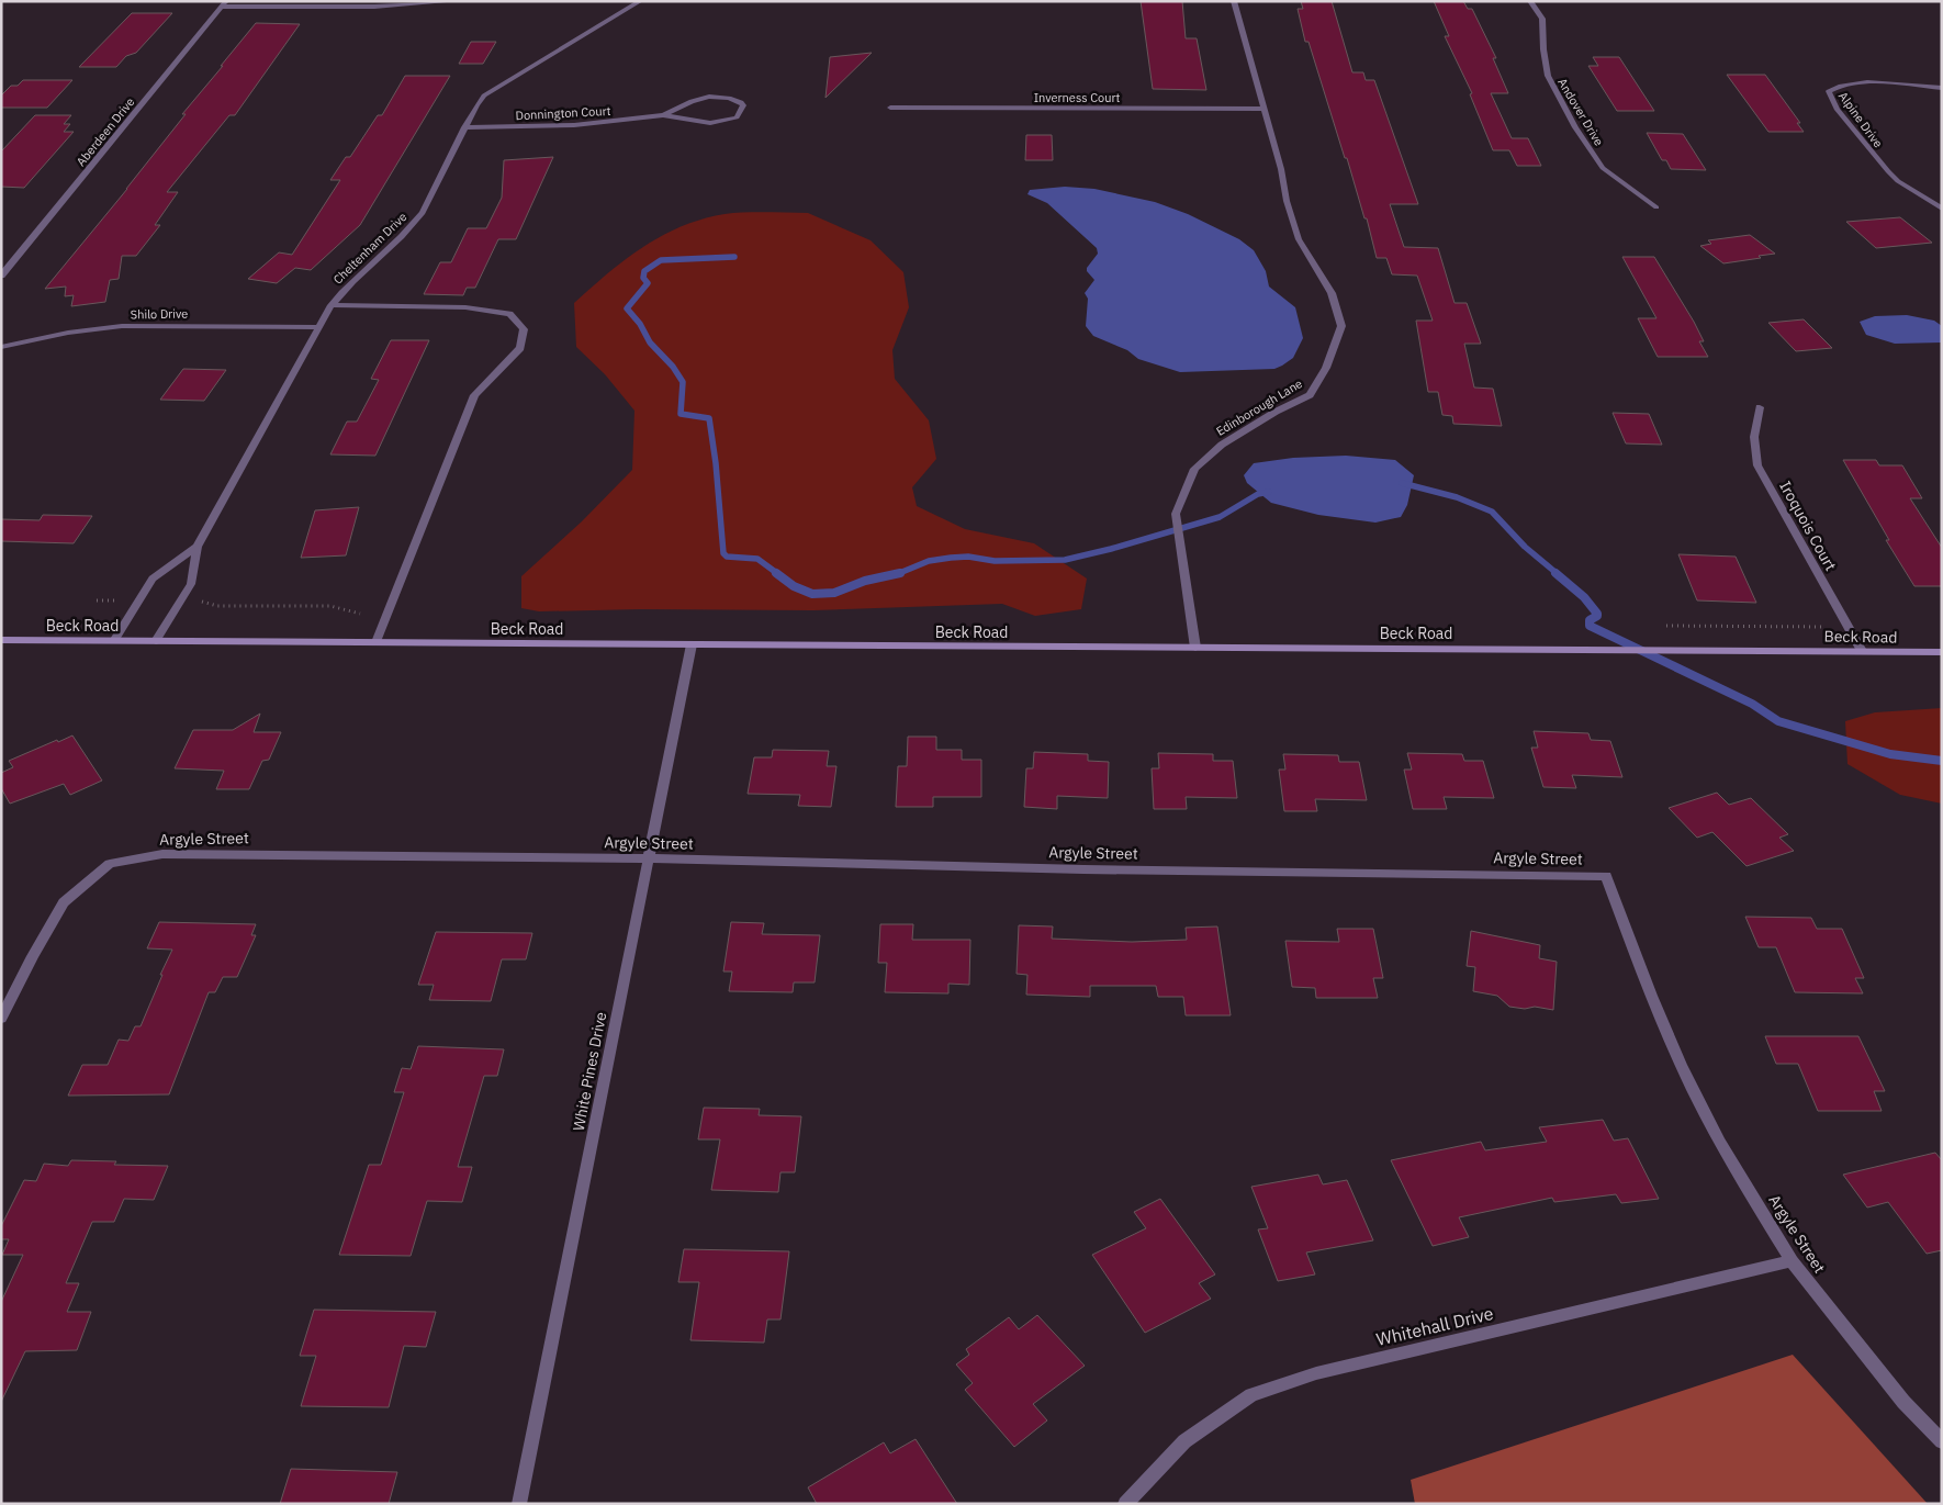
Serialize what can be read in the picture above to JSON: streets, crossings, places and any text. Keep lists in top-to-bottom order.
{
  "streets": {
    "main road": ["Beck Road"],
    "street": [
      "Inverness Court",
      "Andover Drive",
      "Donnington Court",
      "Alpine Drive",
      "Aberdeen Drive",
      "Cheltenham Drive",
      "Shilo Drive",
      "Edinborough Lane",
      "Iroquois Court",
      "Argyle Street",
      "White Pines Drive",
      "Whitehall Drive"
    ]
  },
  "crossings": [
    ["Inverness Court", "Edinborough Lane"],
    ["Donnington Court", "Cheltenham Drive"],
    ["Cheltenham Drive", "Shilo Drive"],
    ["Cheltenham Drive", "Beck Road"],
    ["Edinborough Lane", "Beck Road"],
    ["Iroquois Court", "Beck Road"],
    ["Beck Road", "White Pines Drive"],
    ["Argyle Street", "White Pines Drive"],
    ["Argyle Street", "Whitehall Drive"]
  ]
}
